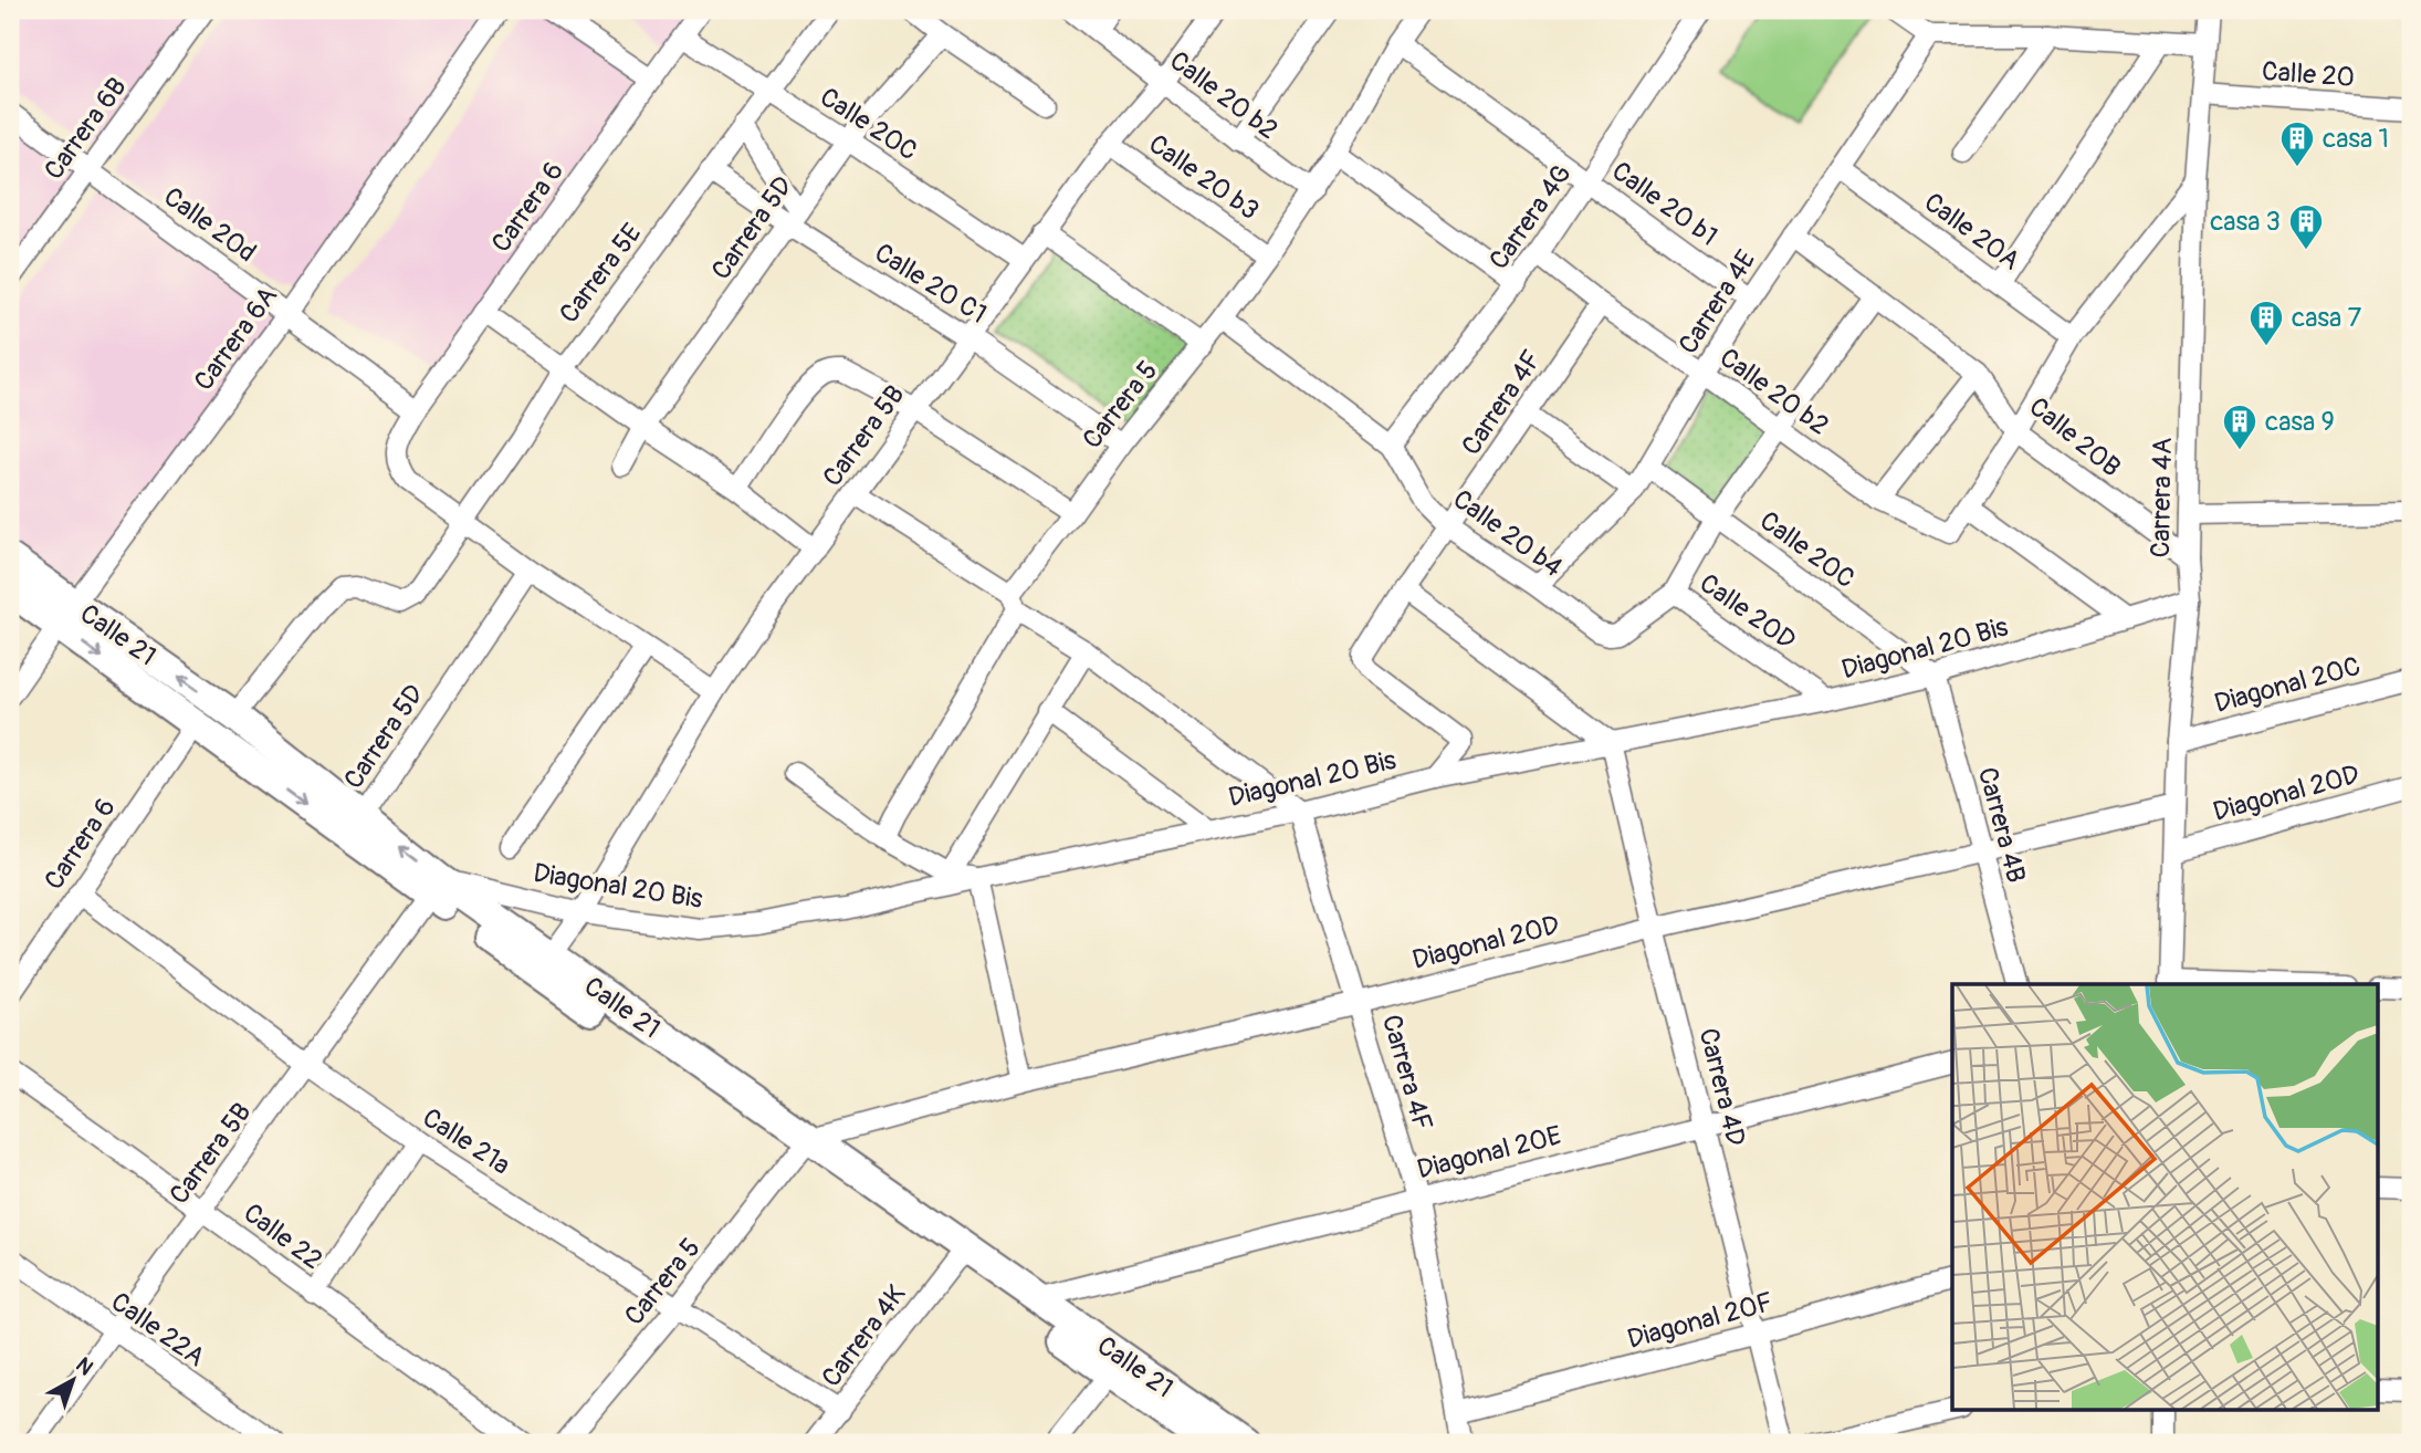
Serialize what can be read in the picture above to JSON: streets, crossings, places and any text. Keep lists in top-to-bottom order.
{
  "streets": {
    "main road": ["Calle 21"],
    "street": [
      "Calle 20",
      "Calle 20 b2",
      "Calle 20C",
      "Carrera 6B",
      "Calle 20 b3",
      "Calle 20 b1",
      "Carrera 6",
      "Carrera 4G",
      "Calle 20d",
      "Carrera 5D",
      "Calle 20A",
      "Carrera 5E",
      "Calle 20 C1",
      "Carrera 4E",
      "Carrera 6A",
      "Carrera 4F",
      "Carrera 5",
      "Carrera 5B",
      "Calle 20B",
      "Carrera 4A",
      "Calle 20 b4",
      "Calle 20D",
      "Diagonal 20 Bis",
      "Diagonal 20C",
      "Diagonal 20D",
      "Carrera 4B",
      "Carrera 4D",
      "Calle 21a",
      "Diagonal 20E",
      "Calle 22",
      "Diagonal 20F",
      "Calle 22A",
      "Carrera 4K"
    ]
  },
  "crossings": [
    ["Calle 20", "Carrera 4A"],
    ["Calle 20 b2", "Carrera 4G"],
    ["Calle 20 b2", "Carrera 4E"],
    ["Calle 20 b2", "Carrera 4F"],
    ["Calle 20 b2", "Carrera 5"],
    ["Calle 20 b2", "Carrera 5B"],
    ["Calle 20C", "Carrera 6"],
    ["Calle 20C", "Carrera 5D"],
    ["Calle 20C", "Carrera 5E"],
    ["Calle 20C", "Carrera 4E"],
    ["Calle 20C", "Carrera 5B"],
    ["Calle 20C", "Diagonal 20 Bis"],
    ["Calle 20C", "Carrera 4B"],
    ["Carrera 6B", "Calle 20d"],
    ["Calle 20 b3", "Carrera 5"],
    ["Calle 20 b3", "Carrera 5B"],
    ["Calle 20 b1", "Carrera 4G"],
    ["Calle 20 b1", "Carrera 4E"],
    ["Calle 20 b1", "Carrera 5"],
    ["Carrera 6", "Calle 20d"],
    ["Carrera 6", "Carrera 5E"],
    ["Carrera 6", "Calle 21"],
    ["Carrera 6", "Calle 21a"],
    ["Carrera 4G", "Calle 20 b4"],
    ["Calle 20d", "Carrera 6A"],
    ["Carrera 5D", "Calle 20 C1"],
    ["Carrera 5D", "Calle 21"],
    ["Calle 20A", "Carrera 4E"],
    ["Carrera 5E", "Calle 20 C1"],
    ["Carrera 5E", "Calle 21"],
    ["Calle 20 C1", "Carrera 5"],
    ["Calle 20 C1", "Carrera 5B"],
    ["Carrera 4E", "Calle 20B"],
    ["Carrera 4E", "Calle 20 b4"],
    ["Carrera 6A", "Calle 21"],
    ["Carrera 4F", "Calle 20 b4"],
    ["Carrera 4F", "Diagonal 20 Bis"],
    ["Carrera 4F", "Diagonal 20D"],
    ["Carrera 4F", "Diagonal 20E"],
    ["Carrera 4F", "Diagonal 20F"],
    ["Carrera 5", "Calle 20 b4"],
    ["Carrera 5", "Calle 21"],
    ["Carrera 5", "Diagonal 20D"],
    ["Carrera 5", "Calle 21a"],
    ["Carrera 5B", "Calle 21"],
    ["Carrera 5B", "Diagonal 20 Bis"],
    ["Carrera 5B", "Calle 21a"],
    ["Carrera 5B", "Calle 22"],
    ["Carrera 5B", "Calle 22A"],
    ["Calle 20B", "Carrera 4A"],
    ["Carrera 4A", "Diagonal 20 Bis"],
    ["Carrera 4A", "Diagonal 20C"],
    ["Carrera 4A", "Diagonal 20D"],
    ["Calle 20 b4", "Calle 20D"],
    ["Calle 20D", "Diagonal 20 Bis"],
    ["Calle 21", "Diagonal 20 Bis"],
    ["Calle 21", "Diagonal 20D"],
    ["Calle 21", "Diagonal 20E"],
    ["Calle 21", "Carrera 4K"],
    ["Diagonal 20 Bis", "Carrera 4B"],
    ["Diagonal 20 Bis", "Carrera 4D"],
    ["Diagonal 20D", "Carrera 4B"],
    ["Diagonal 20D", "Carrera 4D"],
    ["Carrera 4D", "Diagonal 20E"],
    ["Carrera 4D", "Diagonal 20F"],
    ["Calle 21a", "Carrera 4K"]
  ],
  "places": {
    "building": [
      "casa 1",
      "casa 3",
      "casa 7",
      "casa 9"
    ]
  },
  "north": "top right"
}
